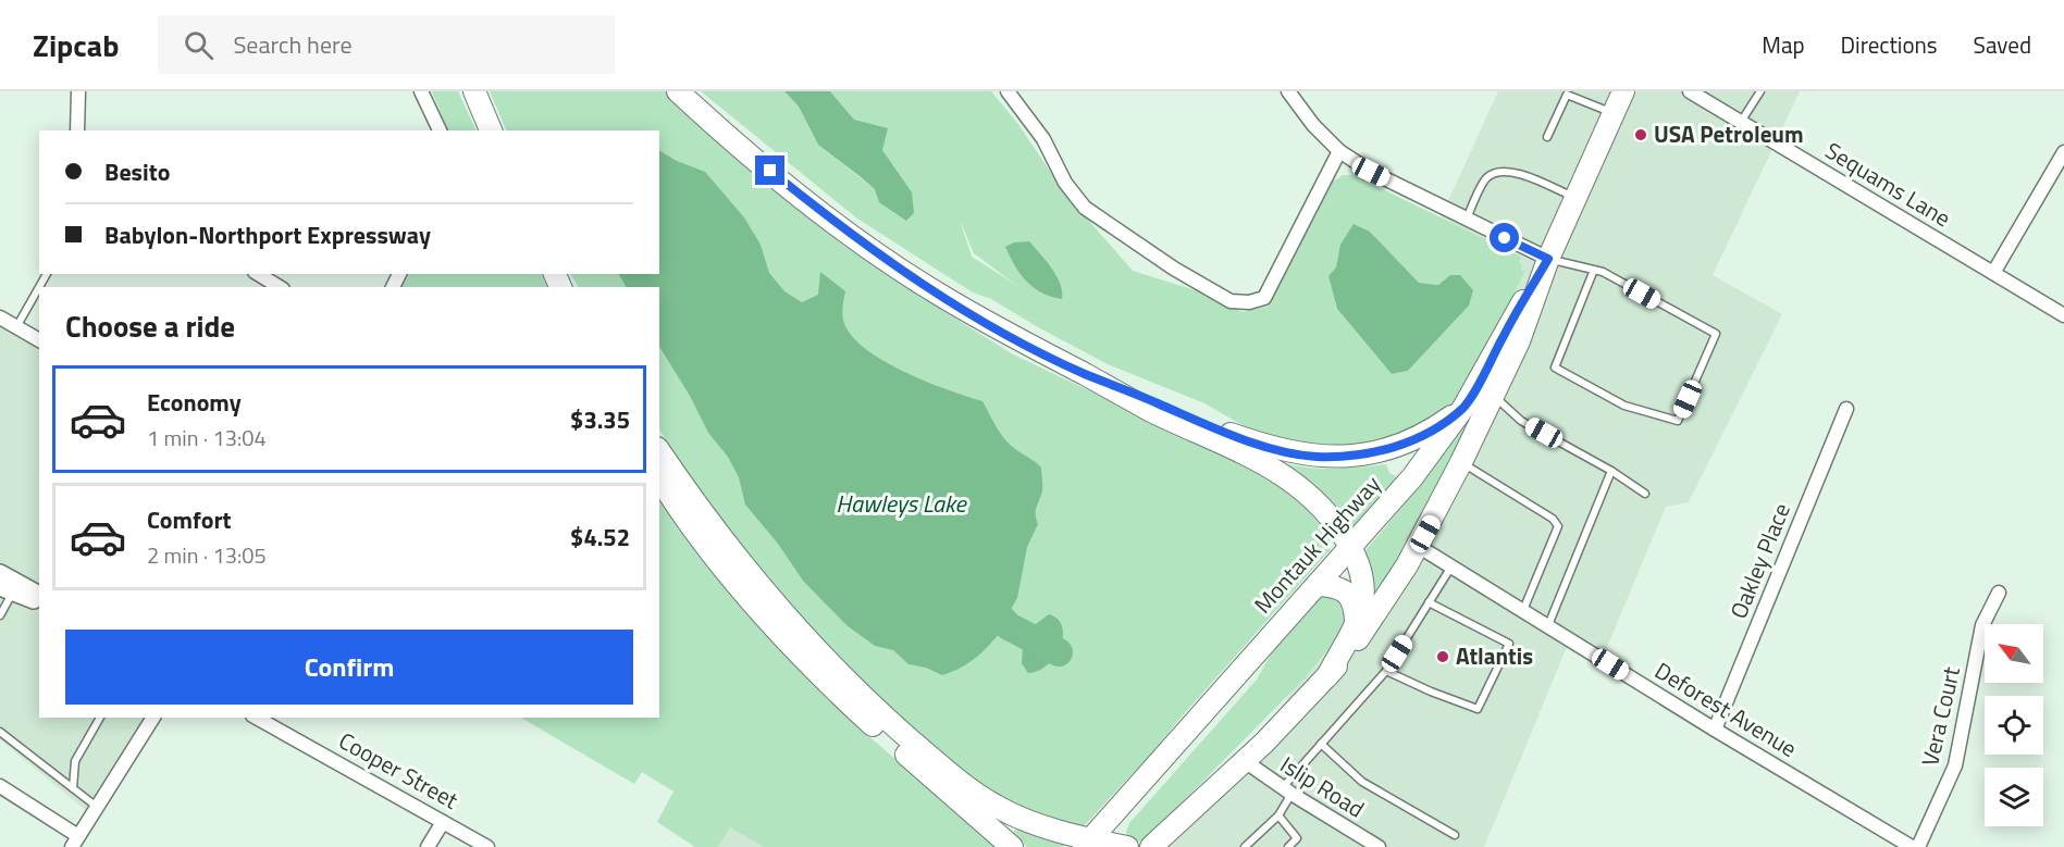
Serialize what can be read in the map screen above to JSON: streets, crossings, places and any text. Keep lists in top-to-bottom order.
{
  "streets": {
    "main road": ["Montauk Highway"],
    "street": [
      "Sequams Lane",
      "Oakley Place",
      "Deforest Avenue",
      "Vera Court",
      "Cooper Street",
      "Islip Road"
    ]
  },
  "crossings": [
    ["Montauk Highway", "Deforest Avenue"],
    ["Montauk Highway", "Islip Road"],
    ["Oakley Place", "Deforest Avenue"]
  ],
  "water": ["Hawleys Lake"],
  "places": ["USA Petroleum", "Atlantis"],
  "north": "top left",
  "page": {
    "header": "Zipcab",
    "search": "Search here",
    "nav": ["Map", "Directions", "Saved"],
    "banner": ["Besito", "Babylon-Northport Expressway"],
    "heading": "Choose a ride",
    "list": [
      {
        "name": "Economy",
        "note": "1 min · 13:04",
        "value": "$3.35"
      },
      {
        "name": "Comfort",
        "note": "2 min · 13:05",
        "value": "$4.52"
      }
    ],
    "buttons": "Confirm"
  }
}
